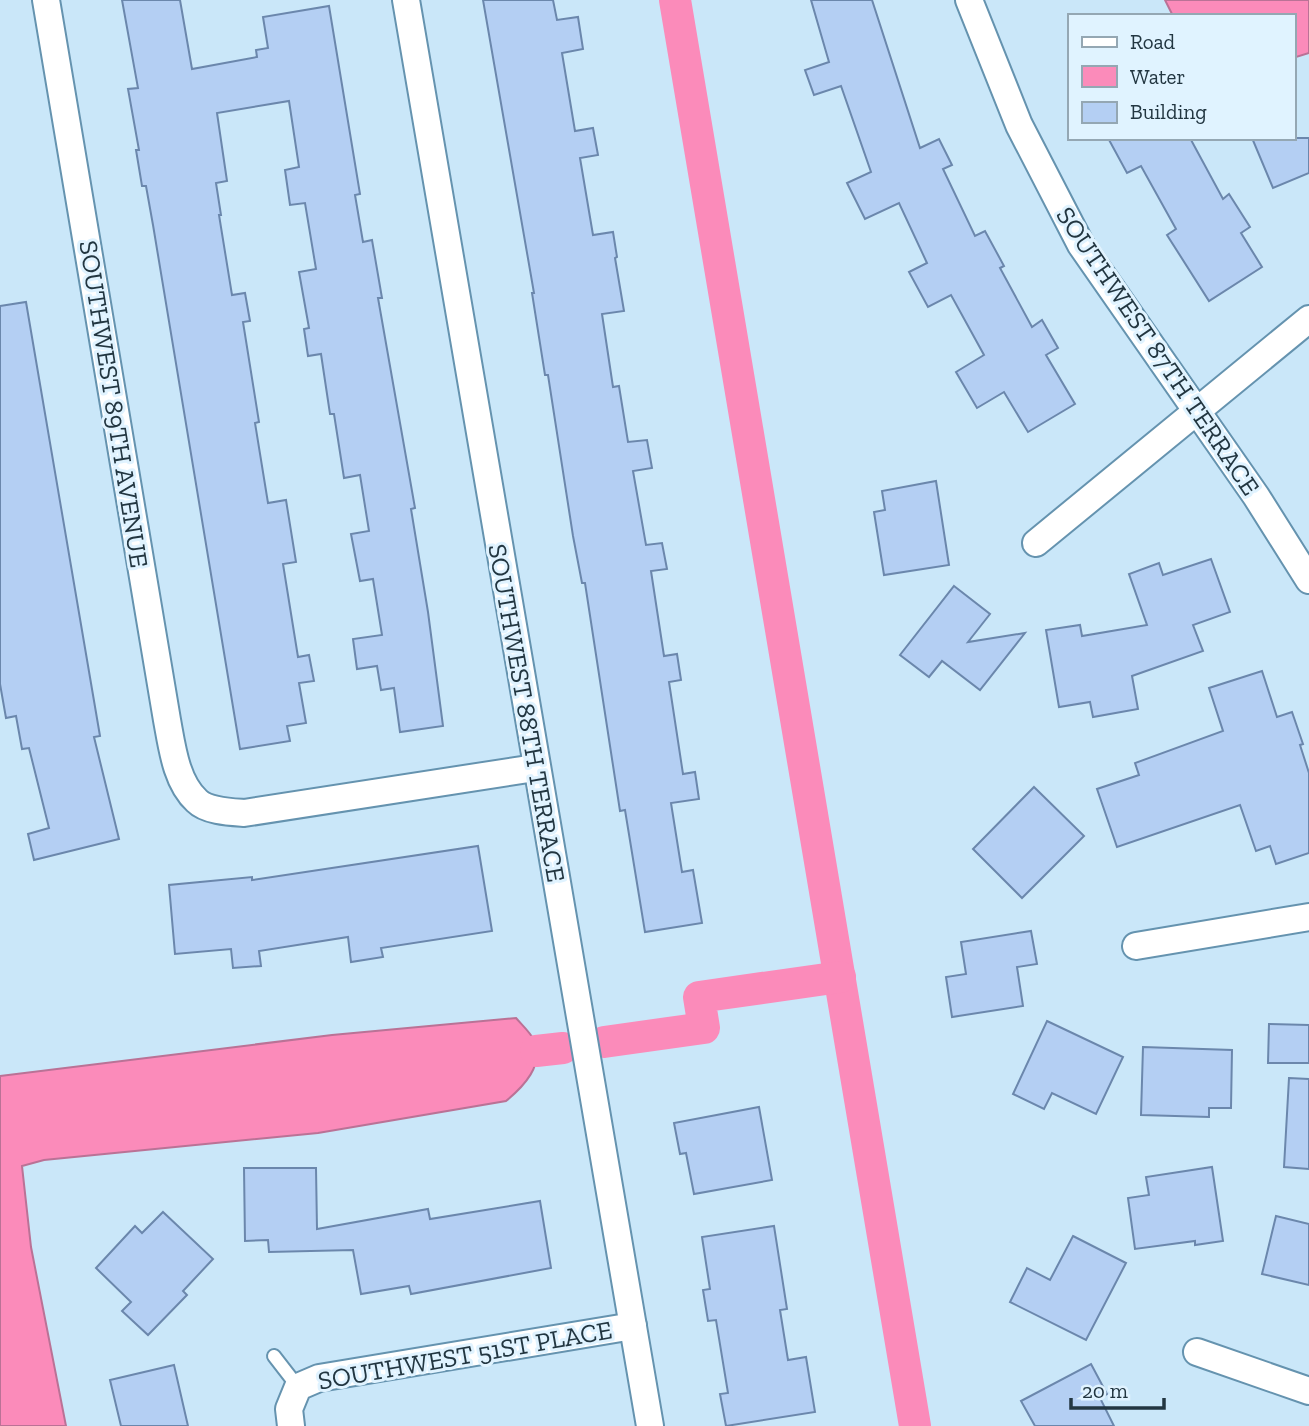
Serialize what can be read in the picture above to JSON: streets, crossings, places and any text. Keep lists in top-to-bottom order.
{
  "streets": {
    "street": [
      "SOUTHWEST 87TH TERRACE",
      "SOUTHWEST 89TH AVENUE",
      "SOUTHWEST 88TH TERRACE",
      "SOUTHWEST 51ST PLACE"
    ]
  },
  "crossings": [
    ["SOUTHWEST 89TH AVENUE", "SOUTHWEST 88TH TERRACE"],
    ["SOUTHWEST 88TH TERRACE", "SOUTHWEST 51ST PLACE"]
  ],
  "legend": ["Road", "Water", "Building"],
  "scale_bar": "20 m"
}
